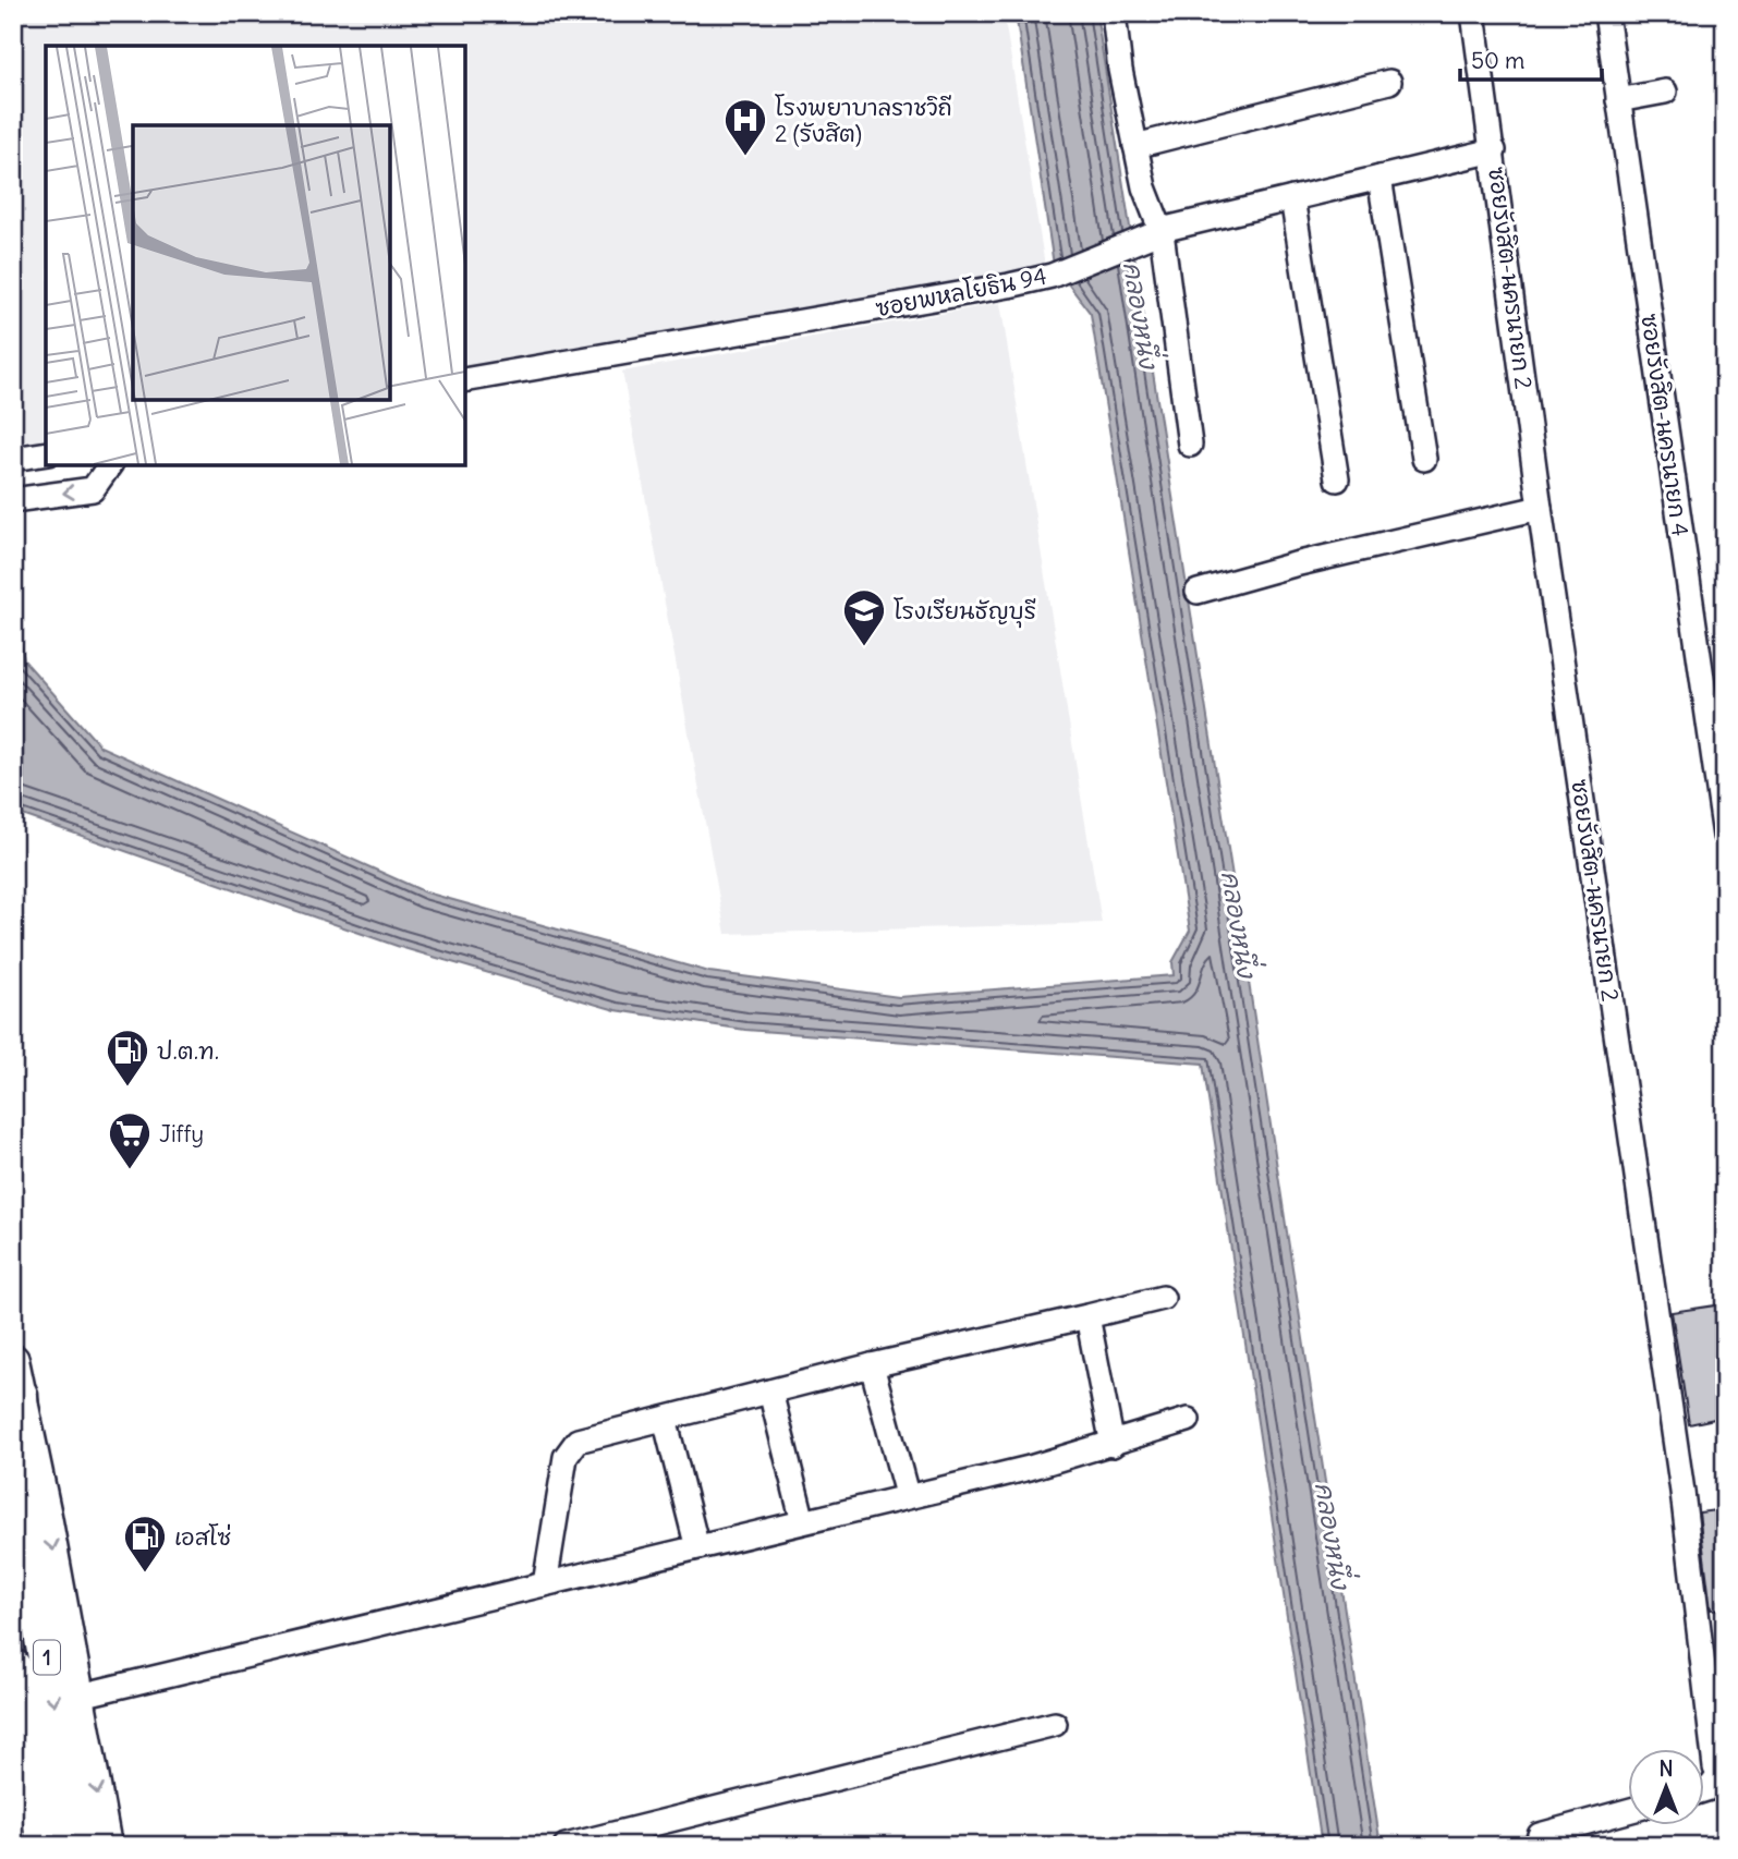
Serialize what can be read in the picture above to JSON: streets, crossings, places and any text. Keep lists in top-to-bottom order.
{
  "streets": {
    "highway": ["1"],
    "street": ["ซอยรังสิต-นครนายก 2", "ซอยพหลโยธิน 94", "ซอยรังสิต-นครนายก 4"]
  },
  "crossings": [
    ["ซอยรังสิต-นครนายก 2", "ซอยพหลโยธิน 94"]
  ],
  "water": ["คลองหนึ่ง"],
  "places": {
    "hospital": ["โรงพยาบาลราชวิถี 2 (รังสิต)"],
    "school or university": ["โรงเรียนธัญบุรี"],
    "fuel station": ["ป.ต.ท.", "เอสโซ่"],
    "supermarket": ["Jiffy"]
  },
  "scale_bar": "50 m",
  "north": "top"
}
